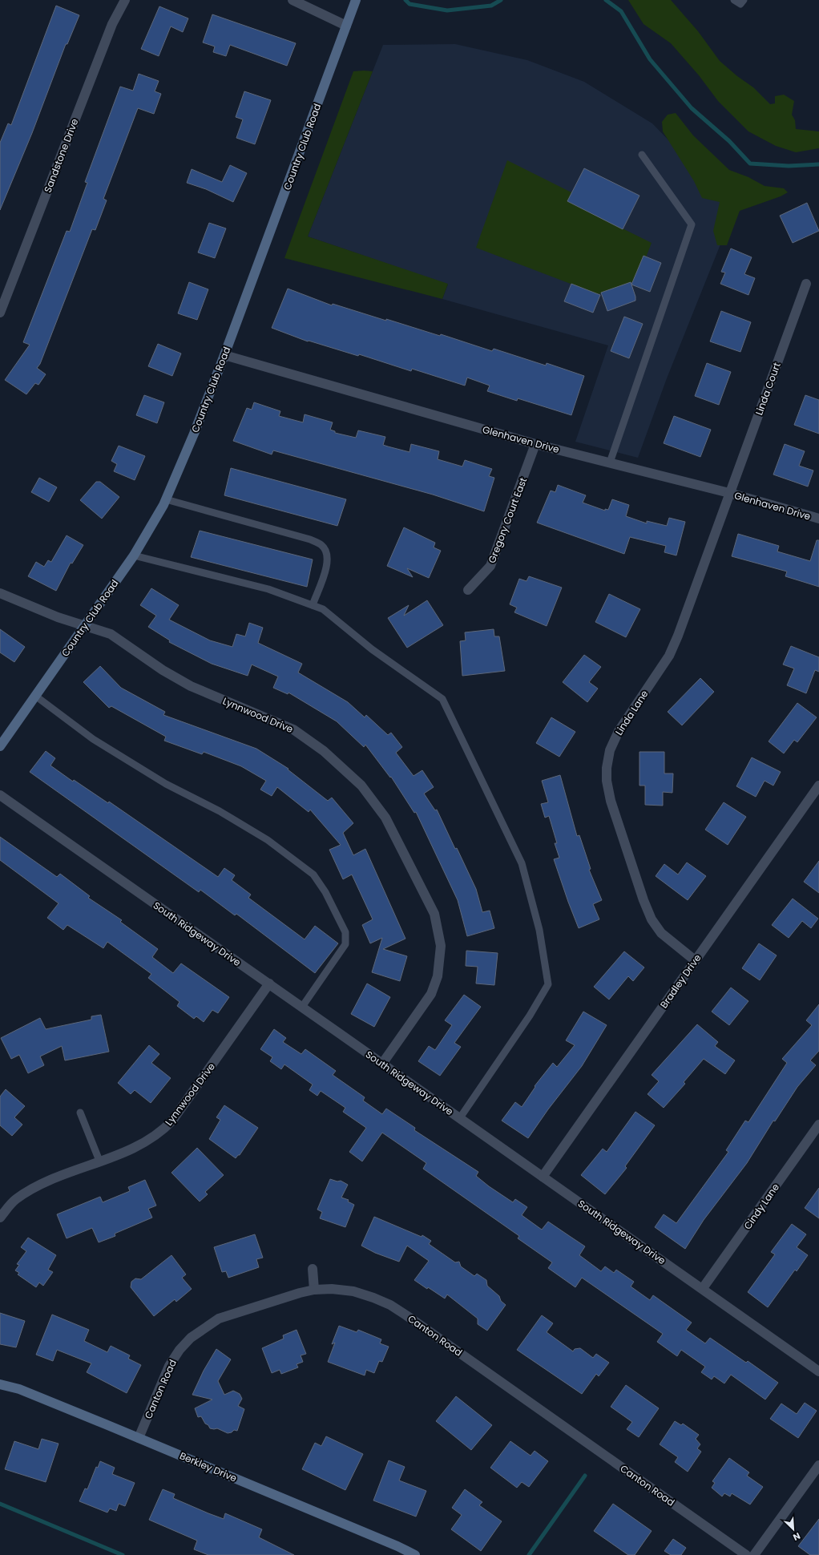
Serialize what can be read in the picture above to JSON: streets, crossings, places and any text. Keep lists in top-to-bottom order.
{
  "streets": {
    "main road": ["Country Club Road", "Berkley Drive"],
    "street": [
      "Sandstone Drive",
      "Linda Court",
      "Glenhaven Drive",
      "Gregory Court East",
      "Linda Lane",
      "Lynnwood Drive",
      "South Ridgeway Drive",
      "Bradley Drive",
      "Cindy Lane",
      "Canton Road"
    ]
  },
  "crossings": [
    ["Country Club Road", "Glenhaven Drive"],
    ["Country Club Road", "Lynnwood Drive"],
    ["Linda Court", "Glenhaven Drive"],
    ["Linda Court", "Linda Lane"],
    ["Glenhaven Drive", "Gregory Court East"],
    ["Glenhaven Drive", "Linda Lane"],
    ["Linda Lane", "Bradley Drive"],
    ["Lynnwood Drive", "South Ridgeway Drive"],
    ["South Ridgeway Drive", "Bradley Drive"],
    ["South Ridgeway Drive", "Cindy Lane"],
    ["Canton Road", "Berkley Drive"]
  ],
  "north": "bottom right"
}
